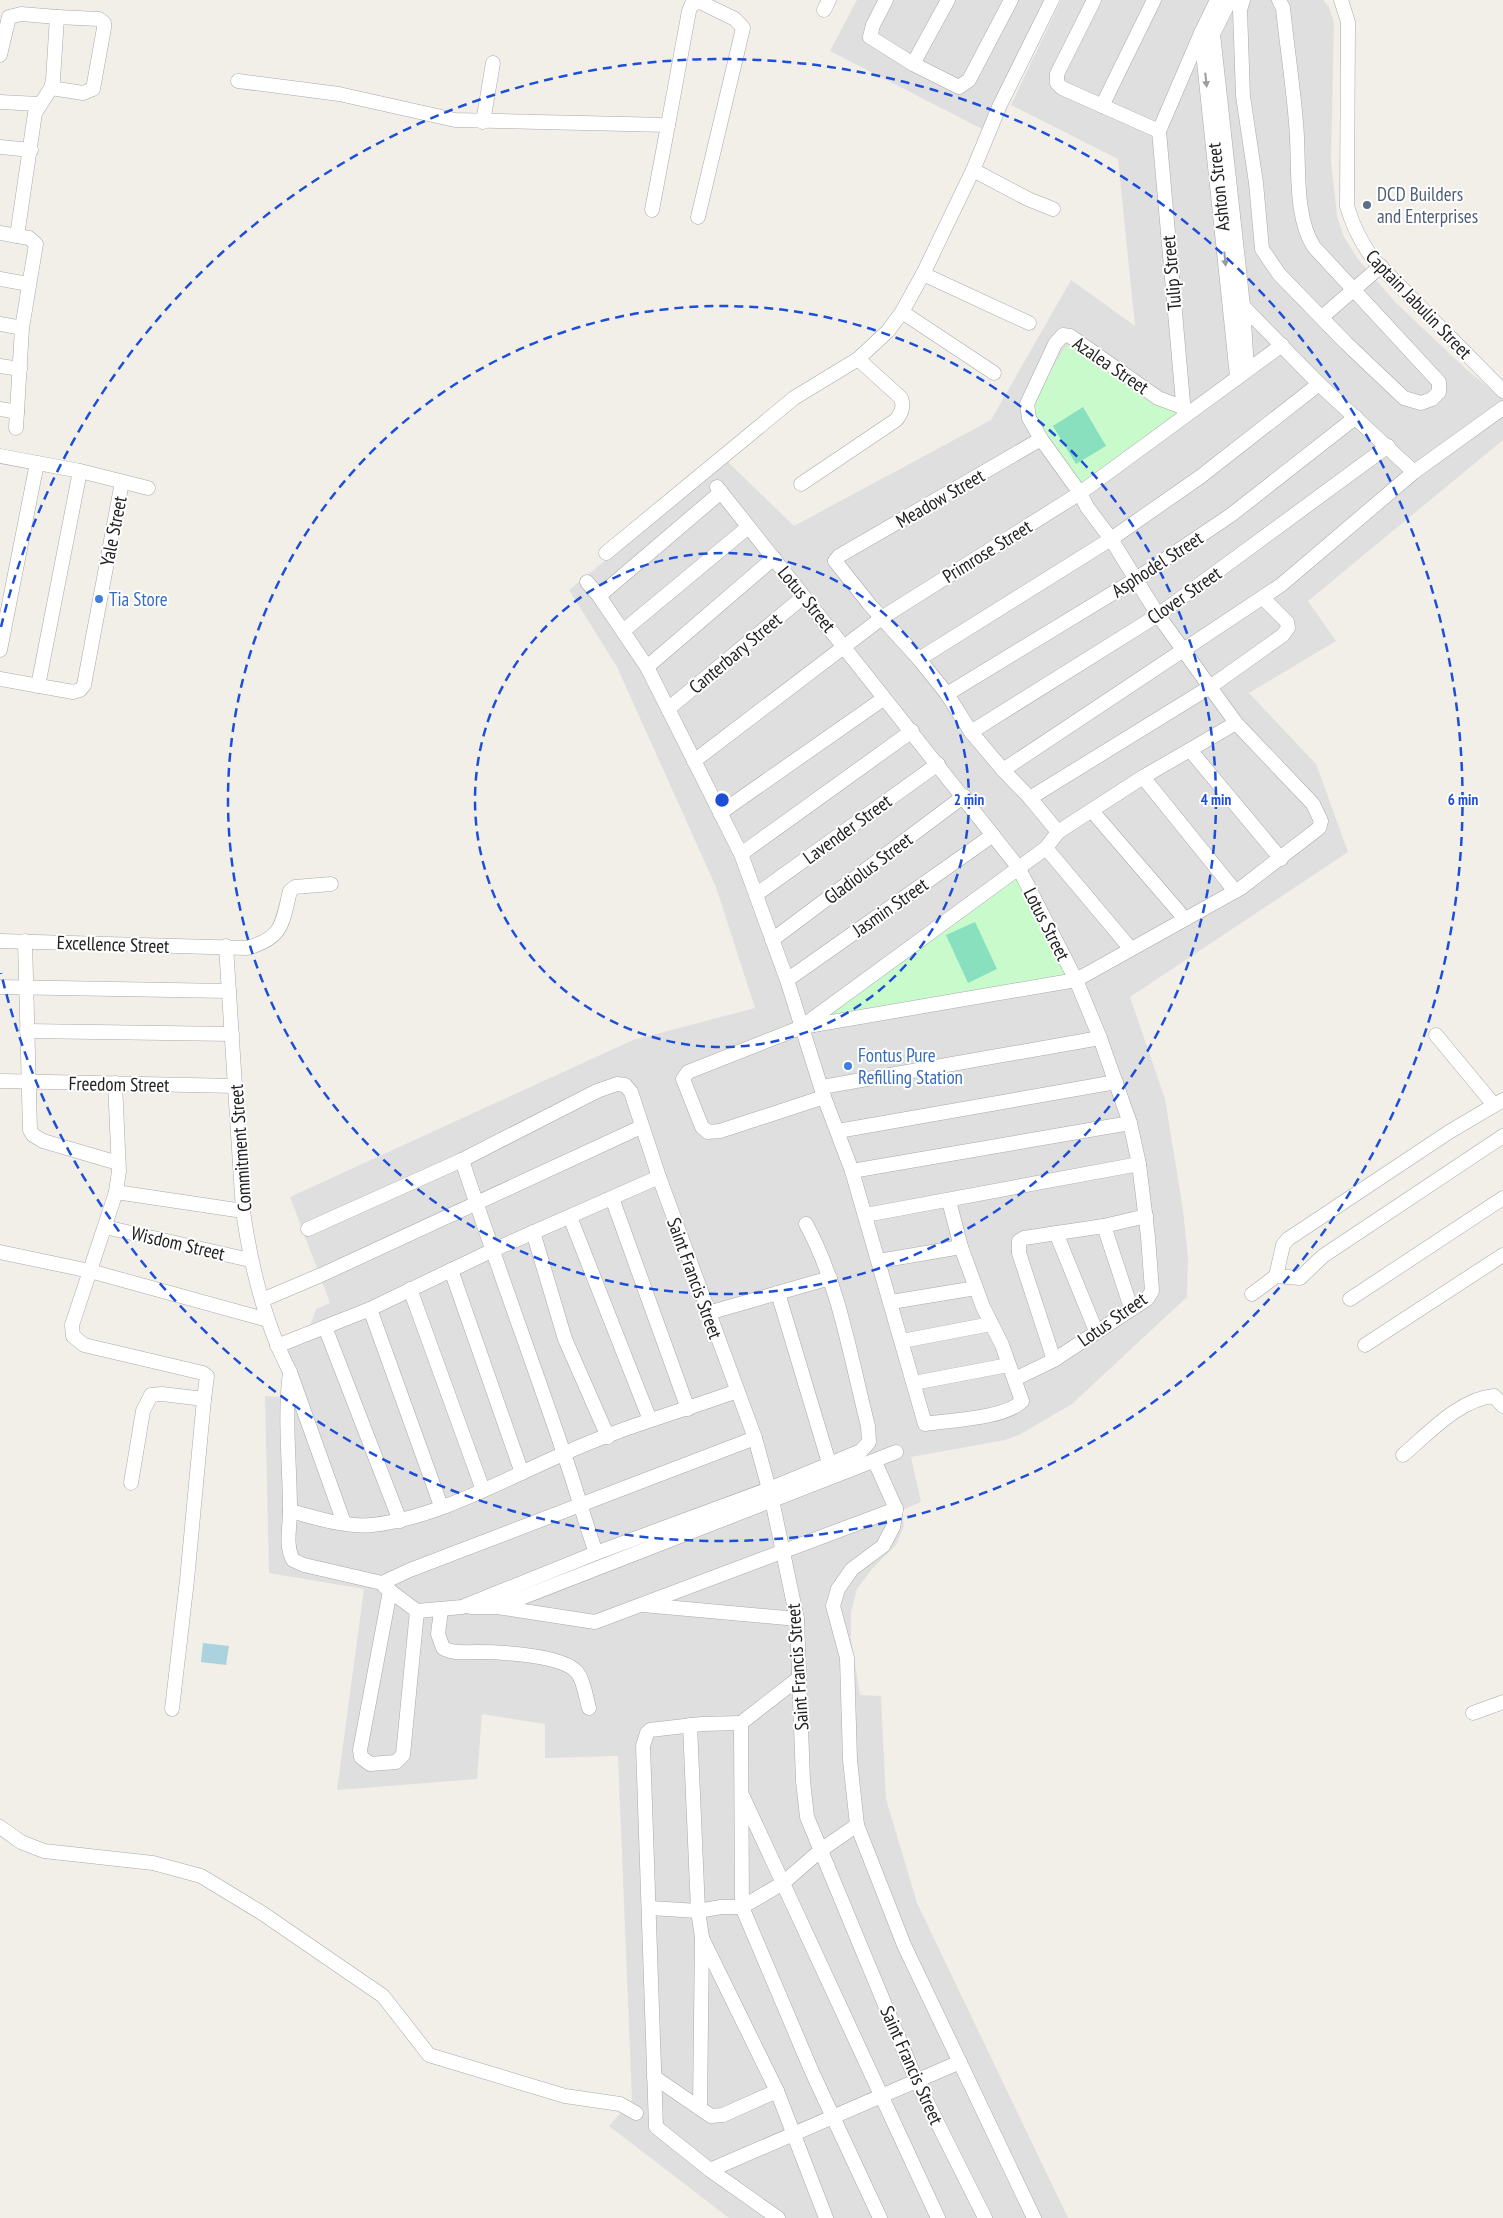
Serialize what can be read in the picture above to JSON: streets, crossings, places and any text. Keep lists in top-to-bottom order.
{
  "streets": {
    "street": [
      "Ashton Street",
      "Tulip Street",
      "Captain Jabulin Street",
      "Azalea Street",
      "Meadow Street",
      "Yale Street",
      "Primrose Street",
      "Asphodel Street",
      "Clover Street",
      "Lotus Street",
      "Canterbary Street",
      "Lavender Street",
      "Gladiolus Street",
      "Jasmin Street",
      "Excellence Street",
      "Freedom Street",
      "Commitment Street",
      "Wisdom Street",
      "Saint Francis Street"
    ]
  },
  "crossings": [
    ["Ashton Street", "Primrose Street"],
    ["Tulip Street", "Azalea Street"],
    ["Tulip Street", "Primrose Street"],
    ["Azalea Street", "Meadow Street"],
    ["Azalea Street", "Primrose Street"],
    ["Meadow Street", "Primrose Street"],
    ["Primrose Street", "Lotus Street"],
    ["Lotus Street", "Canterbary Street"],
    ["Lotus Street", "Lavender Street"],
    ["Lotus Street", "Gladiolus Street"],
    ["Lotus Street", "Jasmin Street"],
    ["Excellence Street", "Commitment Street"],
    ["Freedom Street", "Commitment Street"],
    ["Commitment Street", "Wisdom Street"]
  ],
  "places": ["DCD Builders and Enterprises", "Tia Store", "Fontus Pure Refilling Station"],
  "rings": ["2 min", "4 min", "6 min"]
}
